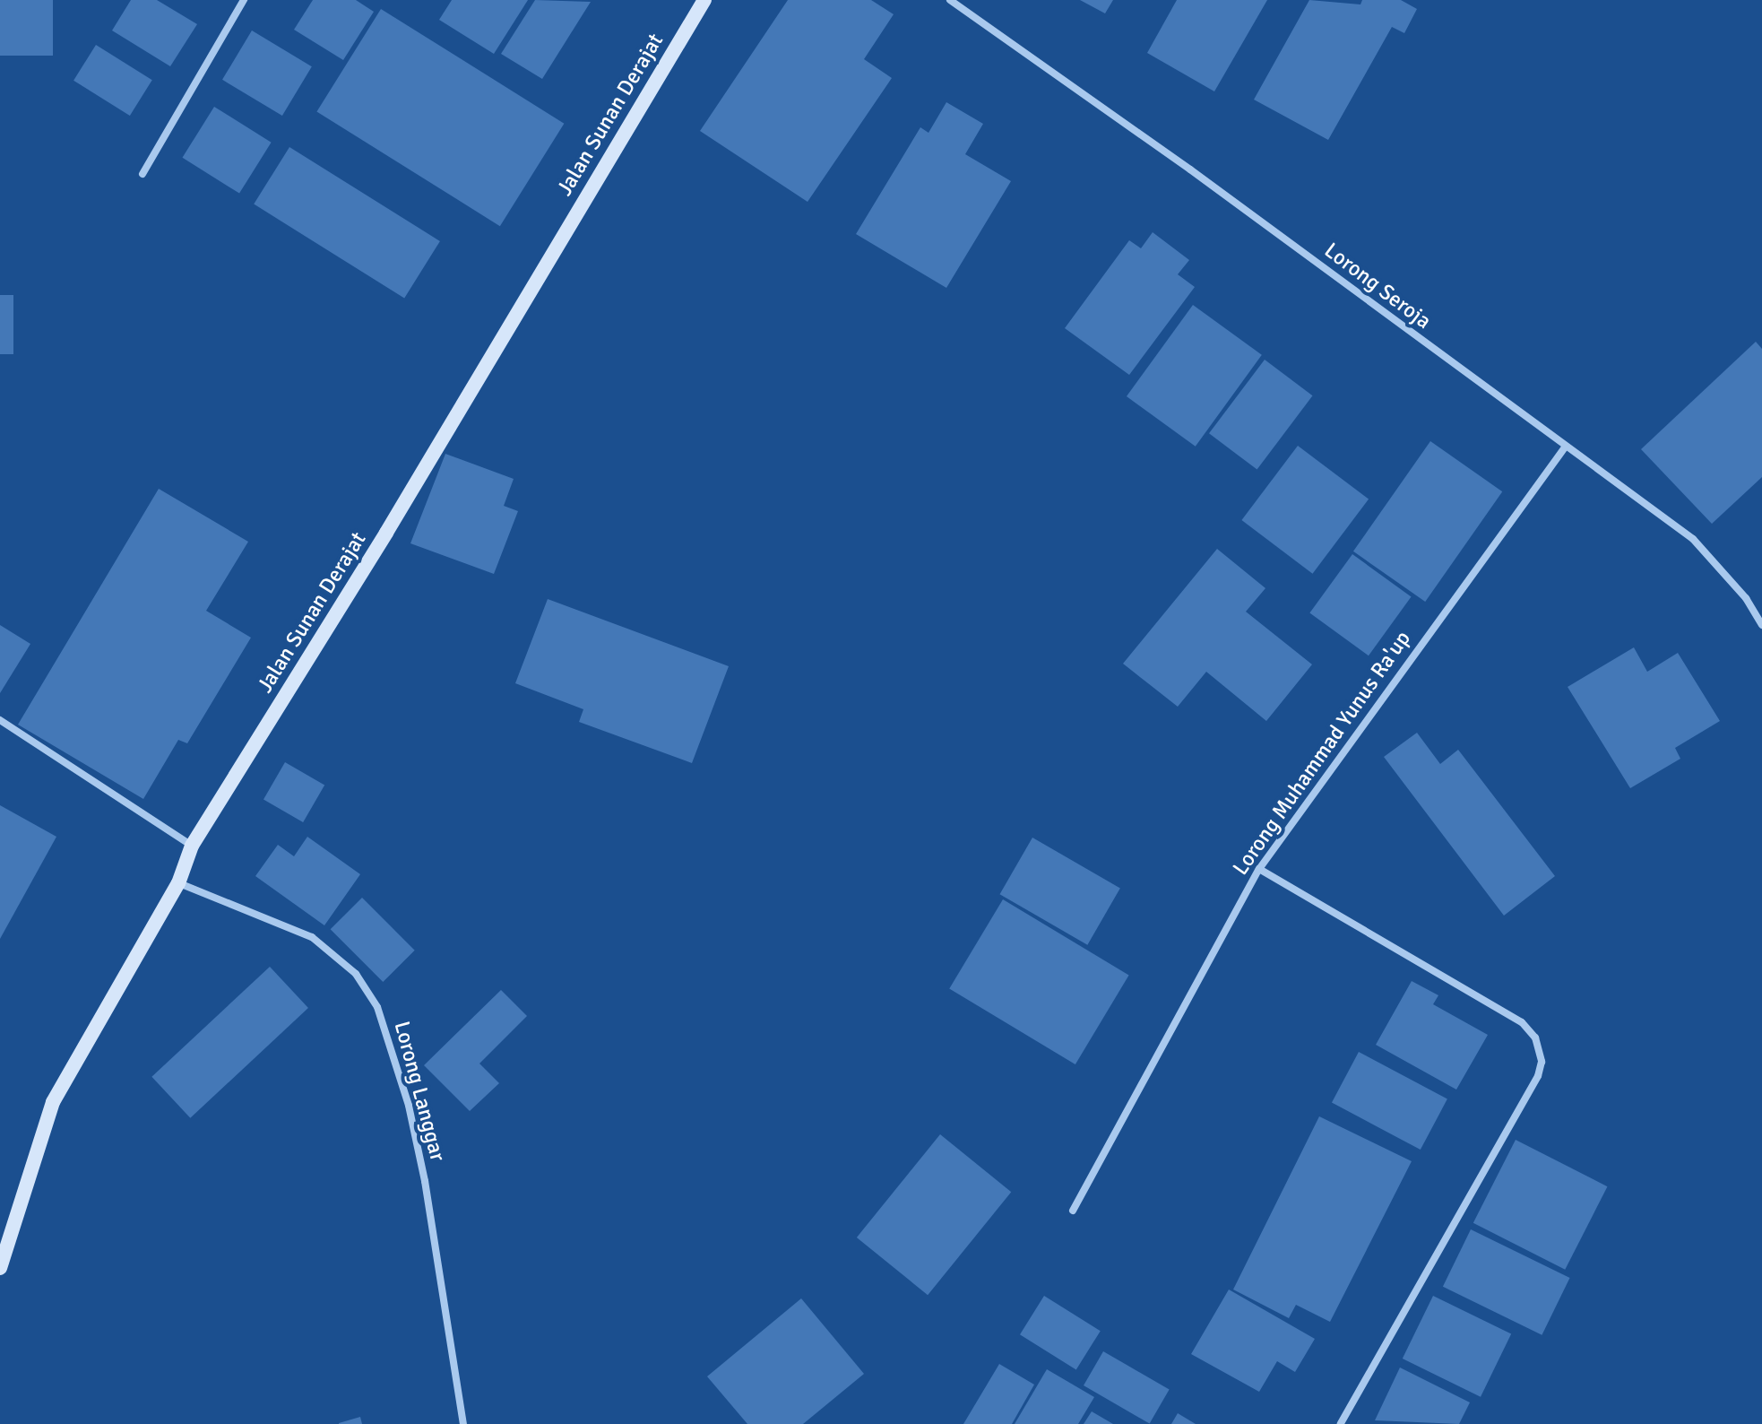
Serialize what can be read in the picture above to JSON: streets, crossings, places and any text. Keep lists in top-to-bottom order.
{
  "streets": {
    "street": [
      "Jalan Sunan Derajat",
      "Lorong Seroja",
      "Lorong Muhammad Yunus Ra'up",
      "Lorong Langgar"
    ]
  },
  "crossings": [
    ["Jalan Sunan Derajat", "Lorong Langgar"],
    ["Lorong Seroja", "Lorong Muhammad Yunus Ra'up"]
  ]
}
